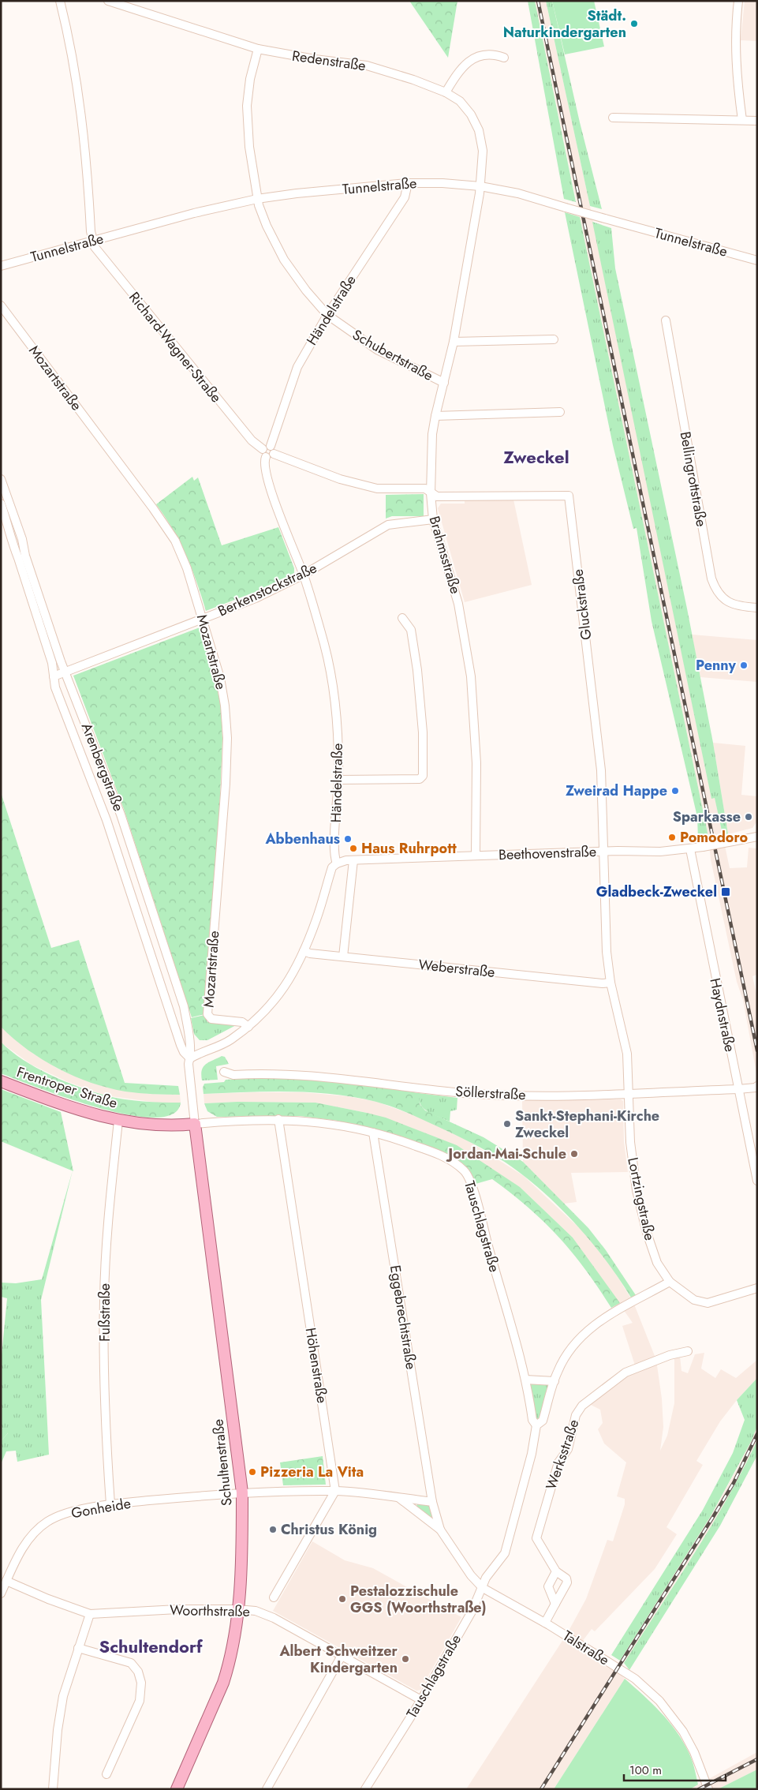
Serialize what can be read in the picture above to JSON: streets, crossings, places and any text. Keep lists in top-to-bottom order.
{
  "streets": {
    "main road": ["Frentroper Straße", "Schultenstraße"],
    "street": [
      "Redenstraße",
      "Tunnelstraße",
      "Händelstraße",
      "Richard-Wagner-Straße",
      "Schubertstraße",
      "Mozartstraße",
      "Bellingrottstraße",
      "Brahmsstraße",
      "Berkenstockstraße",
      "Gluckstraße",
      "Arenbergstraße",
      "Beethovenstraße",
      "Weberstraße",
      "Haydnstraße",
      "Söllerstraße",
      "Lortzingstraße",
      "Tauschlagstraße",
      "Fußstraße",
      "Eggebrechtstraße",
      "Höhenstraße",
      "Werksstraße",
      "Gonheide",
      "Woorthstraße",
      "Talstraße"
    ]
  },
  "crossings": [
    ["Redenstraße", "Tunnelstraße"],
    ["Redenstraße", "Schubertstraße"],
    ["Redenstraße", "Brahmsstraße"],
    ["Tunnelstraße", "Händelstraße"],
    ["Tunnelstraße", "Richard-Wagner-Straße"],
    ["Tunnelstraße", "Schubertstraße"],
    ["Tunnelstraße", "Brahmsstraße"],
    ["Händelstraße", "Richard-Wagner-Straße"],
    ["Händelstraße", "Schubertstraße"],
    ["Händelstraße", "Berkenstockstraße"],
    ["Händelstraße", "Beethovenstraße"],
    ["Schubertstraße", "Brahmsstraße"],
    ["Mozartstraße", "Berkenstockstraße"],
    ["Brahmsstraße", "Berkenstockstraße"],
    ["Brahmsstraße", "Gluckstraße"],
    ["Brahmsstraße", "Beethovenstraße"],
    ["Berkenstockstraße", "Arenbergstraße"],
    ["Gluckstraße", "Beethovenstraße"],
    ["Gluckstraße", "Lortzingstraße"],
    ["Arenbergstraße", "Frentroper Straße"],
    ["Arenbergstraße", "Tauschlagstraße"],
    ["Arenbergstraße", "Schultenstraße"],
    ["Beethovenstraße", "Haydnstraße"],
    ["Beethovenstraße", "Lortzingstraße"],
    ["Weberstraße", "Lortzingstraße"],
    ["Haydnstraße", "Söllerstraße"],
    ["Frentroper Straße", "Tauschlagstraße"],
    ["Frentroper Straße", "Fußstraße"],
    ["Frentroper Straße", "Schultenstraße"],
    ["Söllerstraße", "Lortzingstraße"],
    ["Lortzingstraße", "Tauschlagstraße"],
    ["Tauschlagstraße", "Eggebrechtstraße"],
    ["Tauschlagstraße", "Höhenstraße"],
    ["Tauschlagstraße", "Schultenstraße"],
    ["Tauschlagstraße", "Woorthstraße"],
    ["Tauschlagstraße", "Talstraße"],
    ["Fußstraße", "Gonheide"],
    ["Eggebrechtstraße", "Talstraße"],
    ["Werksstraße", "Talstraße"],
    ["Schultenstraße", "Gonheide"],
    ["Schultenstraße", "Woorthstraße"],
    ["Gonheide", "Woorthstraße"]
  ],
  "districts": ["Zweckel", "Schultendorf"],
  "places": {
    "other": [
      "Städt. Naturkindergarten",
      "Penny",
      "Zweirad Happe",
      "Sparkasse",
      "Pomodoro",
      "Abbenhaus",
      "Haus Ruhrpott",
      "Sankt-Stephani-Kirche Zweckel",
      "Jordan-Mai-Schule",
      "Pizzeria La Vita",
      "Christus König",
      "Pestalozzischule GGS (Woorthstraße)",
      "Albert Schweitzer Kindergarten"
    ],
    "transit": ["Gladbeck-Zweckel"]
  },
  "scale_bar": "100 m"
}
